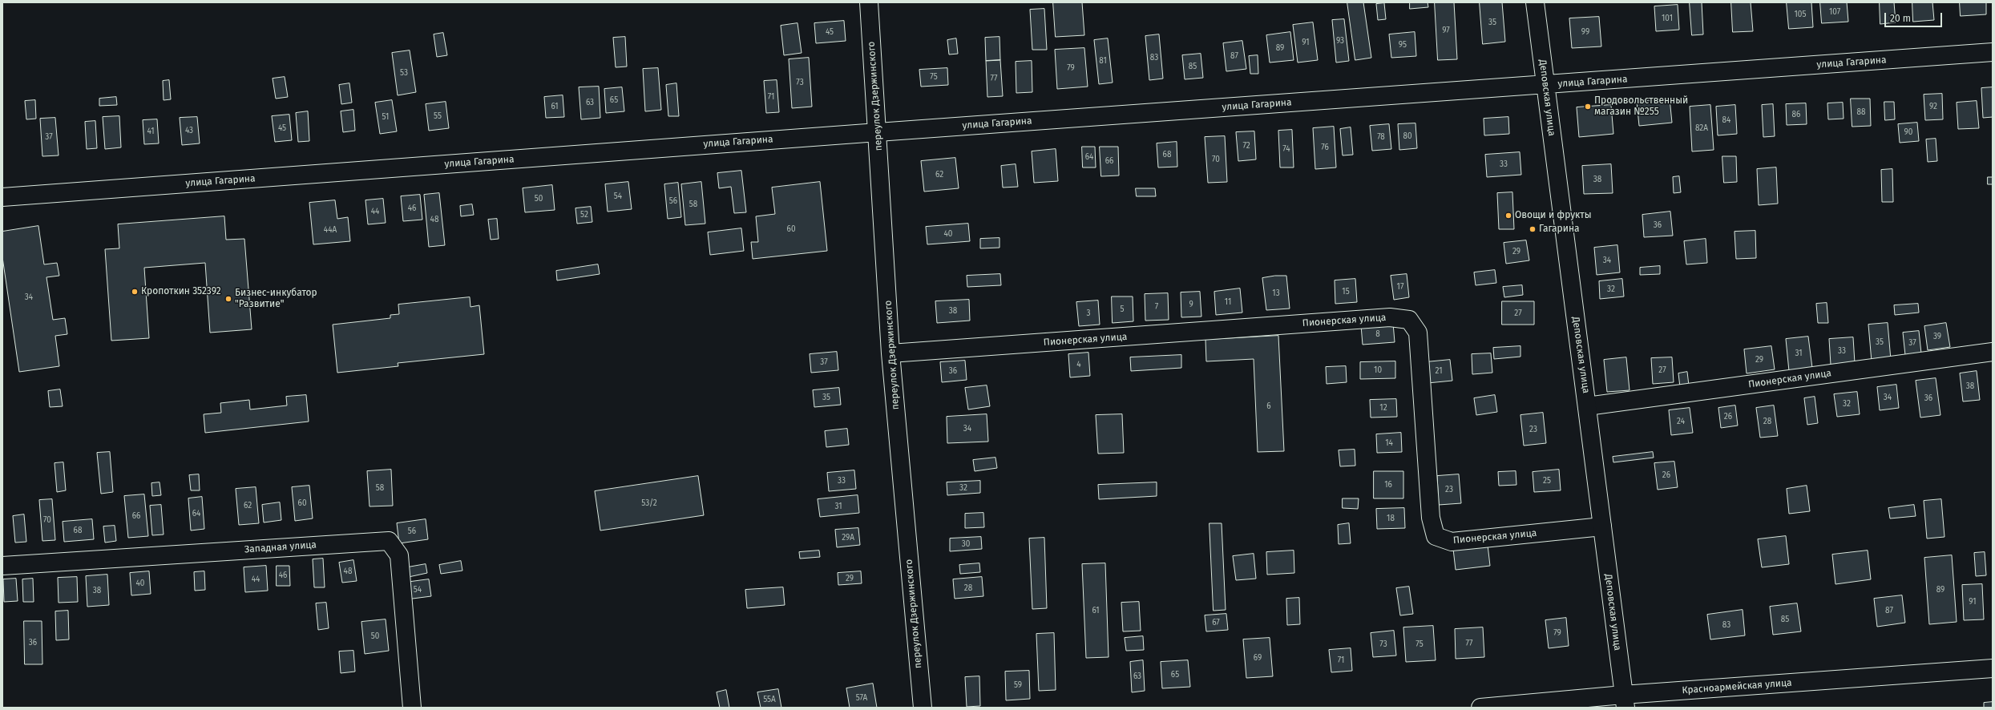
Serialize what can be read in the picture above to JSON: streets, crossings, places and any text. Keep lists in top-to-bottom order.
{
  "streets": {
    "street": [
      "улица Гагарина",
      "переулок Дзержинского",
      "Деповская улица",
      "Пионерская улица",
      "Западная улица",
      "Красноармейская улица"
    ]
  },
  "crossings": [
    ["улица Гагарина", "переулок Дзержинского"],
    ["улица Гагарина", "Деповская улица"],
    ["переулок Дзержинского", "Пионерская улица"],
    ["Деповская улица", "Пионерская улица"],
    ["Деповская улица", "Красноармейская улица"]
  ],
  "places": [
    "Продовольственный магазин №255",
    "Овощи и фрукты",
    "Гагарина",
    "Кропоткин 352392",
    "Бизнес-инкубатор \"Развитие\""
  ],
  "house_numbers": [
    "107",
    "105",
    "101",
    "35",
    "97",
    "45",
    "99",
    "93",
    "91",
    "95",
    "89",
    "87",
    "83",
    "81",
    "85",
    "79",
    "53",
    "75",
    "77",
    "73",
    "71",
    "65",
    "63",
    "61",
    "92",
    "88",
    "86",
    "55",
    "51",
    "84",
    "45",
    "82А",
    "43",
    "41",
    "90",
    "80",
    "37",
    "78",
    "72",
    "76",
    "74",
    "68",
    "64",
    "70",
    "66",
    "33",
    "62",
    "38",
    "54",
    "50",
    "56",
    "58",
    "46",
    "44",
    "52",
    "48",
    "36",
    "60",
    "44А",
    "40",
    "29",
    "34",
    "17",
    "32",
    "15",
    "13",
    "34",
    "11",
    "9",
    "7",
    "5",
    "38",
    "3",
    "27",
    "8",
    "39",
    "35",
    "37",
    "33",
    "31",
    "29",
    "37",
    "4",
    "10",
    "27",
    "36",
    "21",
    "38",
    "35",
    "34",
    "36",
    "32",
    "6",
    "12",
    "26",
    "24",
    "28",
    "34",
    "23",
    "14",
    "26",
    "33",
    "25",
    "16",
    "58",
    "32",
    "23",
    "60",
    "53/2",
    "62",
    "31",
    "64",
    "66",
    "18",
    "70",
    "68",
    "56",
    "29А",
    "30",
    "48",
    "46",
    "29",
    "44",
    "40",
    "28",
    "54",
    "89",
    "38",
    "91",
    "61",
    "87",
    "85",
    "67",
    "83",
    "79",
    "50",
    "36",
    "77",
    "73",
    "75",
    "69",
    "71",
    "65",
    "63",
    "59",
    "57А",
    "55А"
  ],
  "scale_bar": "20 m"
}
